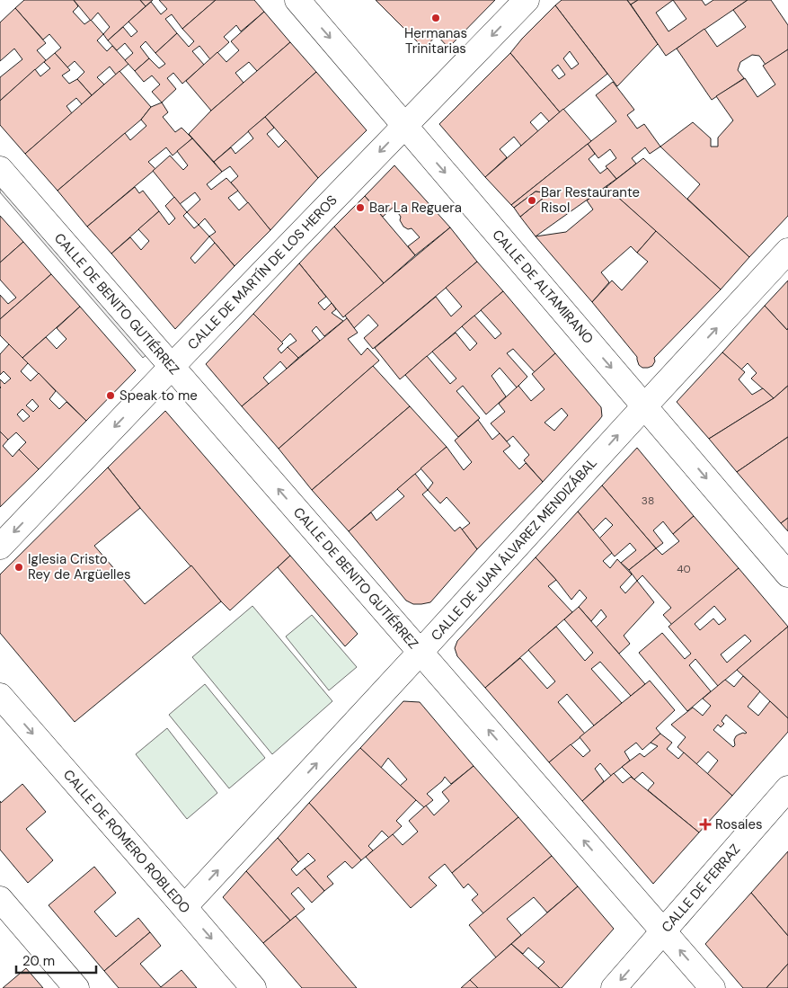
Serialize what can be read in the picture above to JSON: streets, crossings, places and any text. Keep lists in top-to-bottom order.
{
  "streets": {
    "street": [
      "CALLE DE MARTÍN DE LOS HEROS",
      "CALLE DE ALTAMIRANO",
      "CALLE DE BENITO GUTIÉRREZ",
      "CALLE DE JUAN ÁLVAREZ MENDIZÁBAL",
      "CALLE DE ROMERO ROBLEDO",
      "CALLE DE FERRAZ"
    ]
  },
  "crossings": [
    ["CALLE DE MARTÍN DE LOS HEROS", "CALLE DE ALTAMIRANO"],
    ["CALLE DE MARTÍN DE LOS HEROS", "CALLE DE BENITO GUTIÉRREZ"],
    ["CALLE DE ALTAMIRANO", "CALLE DE JUAN ÁLVAREZ MENDIZÁBAL"],
    ["CALLE DE BENITO GUTIÉRREZ", "CALLE DE JUAN ÁLVAREZ MENDIZÁBAL"],
    ["CALLE DE BENITO GUTIÉRREZ", "CALLE DE FERRAZ"],
    ["CALLE DE JUAN ÁLVAREZ MENDIZÁBAL", "CALLE DE ROMERO ROBLEDO"]
  ],
  "one_way": [
    "CALLE DE MARTÍN DE LOS HEROS",
    "CALLE DE ALTAMIRANO",
    "CALLE DE BENITO GUTIÉRREZ",
    "CALLE DE JUAN ÁLVAREZ MENDIZÁBAL"
  ],
  "places": {
    "other": [
      "Hermanas Trinitarias",
      "Bar Restaurante Risol",
      "Bar La Reguera",
      "Speak to me",
      "Iglesia Cristo Rey de Argüelles"
    ],
    "health": ["Rosales"]
  },
  "house_numbers": ["38", "40"],
  "scale_bar": "20 m"
}
